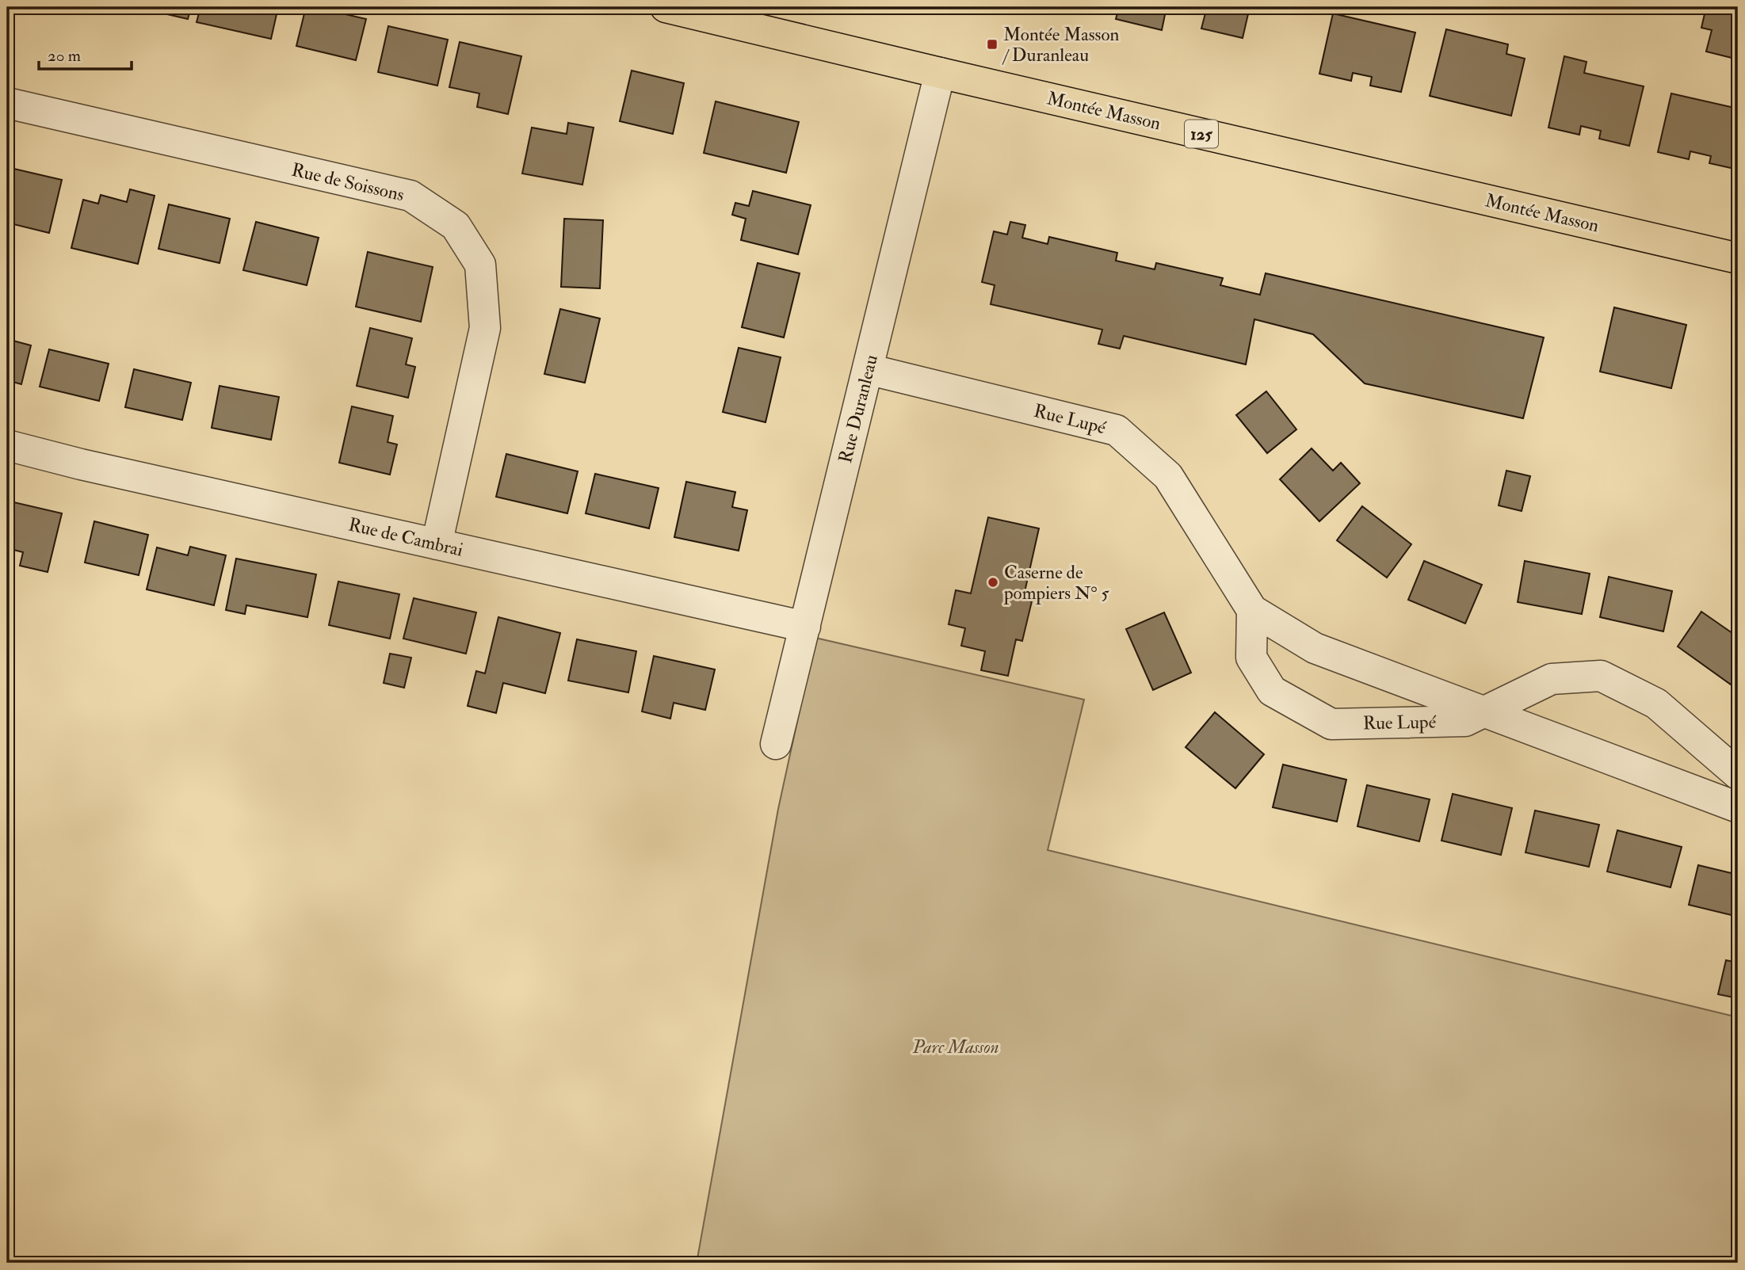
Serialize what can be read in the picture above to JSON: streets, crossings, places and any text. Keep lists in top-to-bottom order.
{
  "streets": {
    "main road": ["Montée Masson", "125"],
    "street": [
      "Rue de Soissons",
      "Rue Duranleau",
      "Rue Lupé",
      "Rue de Cambrai"
    ]
  },
  "crossings": [
    ["Montée Masson", "Rue Duranleau"],
    ["Rue de Soissons", "Rue de Cambrai"],
    ["Rue Duranleau", "Rue Lupé"],
    ["Rue Duranleau", "Rue de Cambrai"]
  ],
  "parks": ["Parc Masson"],
  "places": {
    "transit": ["Montée Masson / Duranleau"],
    "other": ["Caserne de pompiers N° 5"]
  },
  "scale_bar": "20 m"
}
